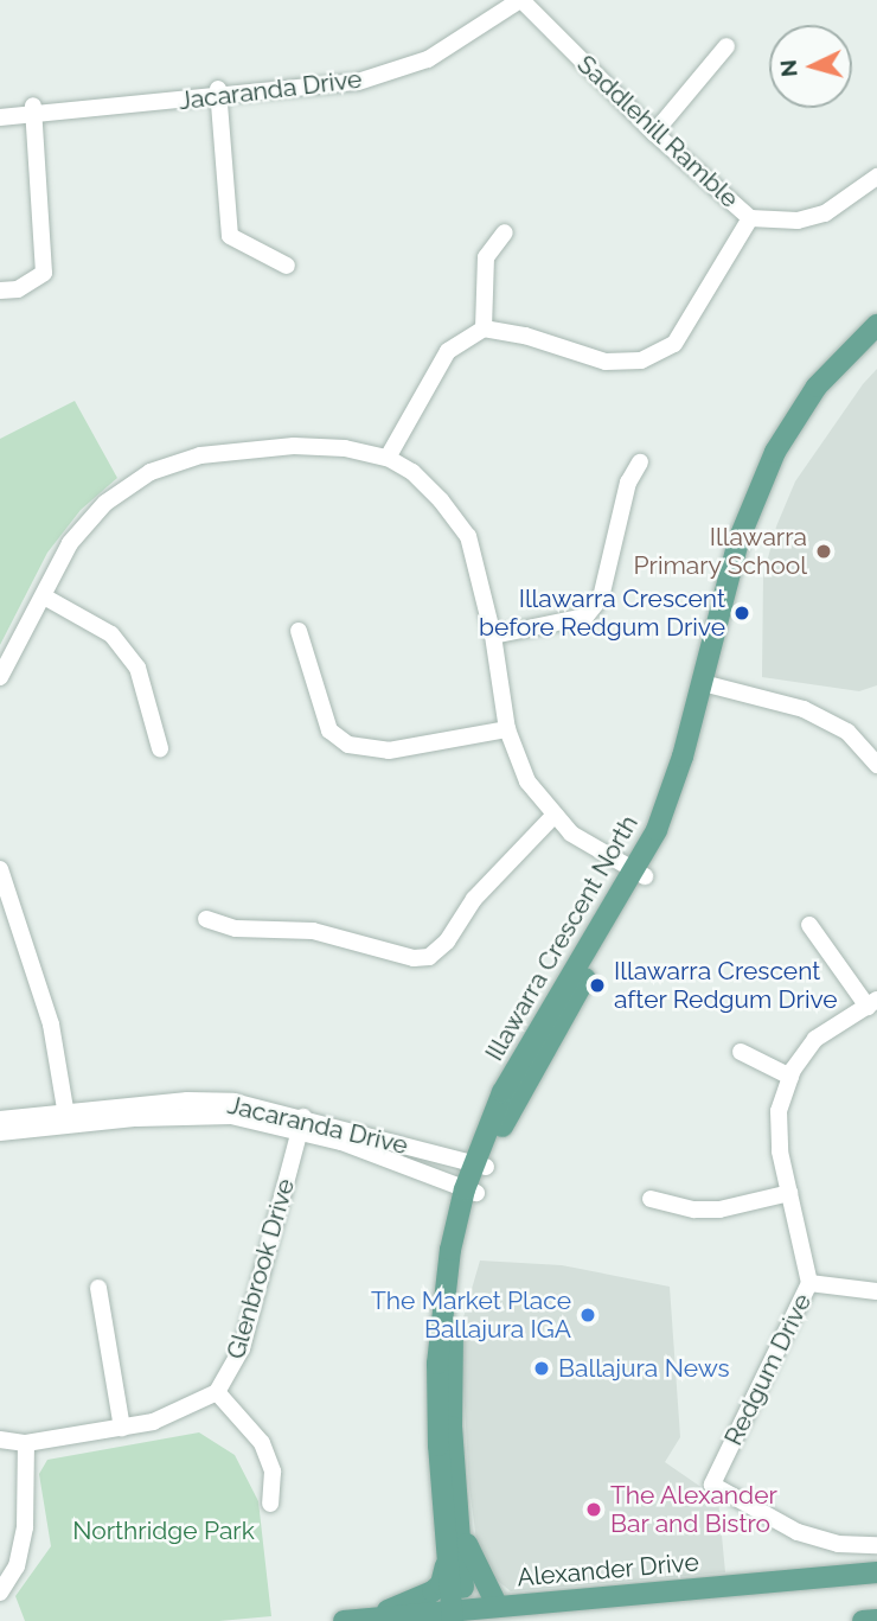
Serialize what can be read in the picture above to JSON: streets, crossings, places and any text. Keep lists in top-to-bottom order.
{
  "streets": {
    "main road": ["Illawarra Crescent North", "Alexander Drive"],
    "street": [
      "Jacaranda Drive",
      "Saddlehill Ramble",
      "Glenbrook Drive",
      "Redgum Drive"
    ]
  },
  "crossings": [
    ["Jacaranda Drive", "Saddlehill Ramble"],
    ["Jacaranda Drive", "Illawarra Crescent North"],
    ["Jacaranda Drive", "Glenbrook Drive"],
    ["Illawarra Crescent North", "Alexander Drive"]
  ],
  "parks": ["Northridge Park"],
  "places": [
    "Illawarra Primary School",
    "Illawarra Crescent before Redgum Drive",
    "Illawarra Crescent after Redgum Drive",
    "The Market Place Ballajura IGA",
    "Ballajura News",
    "The Alexander Bar and Bistro"
  ],
  "north": "left"
}
